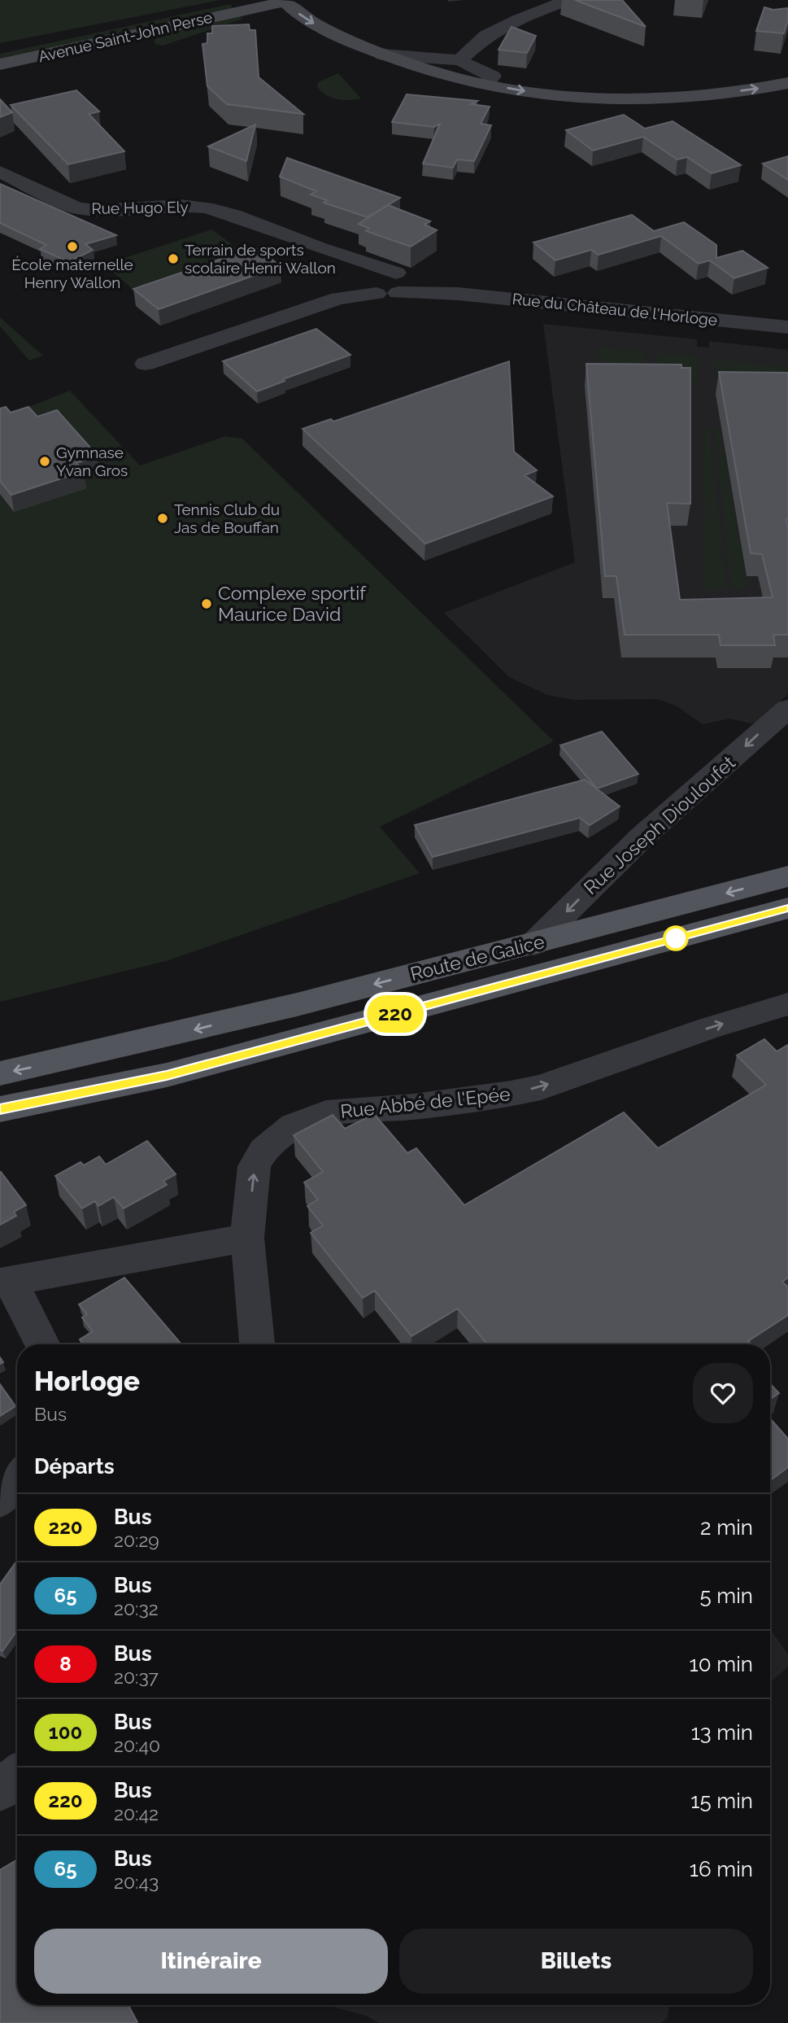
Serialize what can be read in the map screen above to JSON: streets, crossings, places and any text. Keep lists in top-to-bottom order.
{
  "streets": {
    "main road": ["Avenue Saint-John Perse", "Route de Galice"],
    "street": [
      "Rue Hugo Ely",
      "Rue du Château de l'Horloge",
      "Rue Joseph Diouloufet",
      "Rue Abbé de l'Epée"
    ]
  },
  "crossings": [
    ["Rue Hugo Ely", "Rue du Château de l'Horloge"],
    ["Rue Joseph Diouloufet", "Route de Galice"]
  ],
  "one_way": ["Rue Joseph Diouloufet", "Rue Abbé de l'Epée"],
  "places": [
    "École maternelle Henry Wallon",
    "Terrain de sports scolaire Henri Wallon",
    "Gymnase Yvan Gros",
    "Tennis Club du Jas de Bouffan",
    "Complexe sportif Maurice David"
  ],
  "lines": ["bus line 220"],
  "page": {
    "on_map": "220",
    "heading": [
      ["Horloge", "Bus"],
      "Départs"
    ],
    "list": [
      {
        "mark": "220",
        "name": "Bus",
        "note": "20:29",
        "value": "2 min"
      },
      {
        "mark": "65",
        "name": "Bus",
        "note": "20:32",
        "value": "5 min"
      },
      {
        "mark": "8",
        "name": "Bus",
        "note": "20:37",
        "value": "10 min"
      },
      {
        "mark": "100",
        "name": "Bus",
        "note": "20:40",
        "value": "13 min"
      },
      {
        "mark": "220",
        "name": "Bus",
        "note": "20:42",
        "value": "15 min"
      },
      {
        "mark": "65",
        "name": "Bus",
        "note": "20:43",
        "value": "16 min"
      }
    ],
    "buttons": ["Itinéraire", "Billets"]
  }
}
